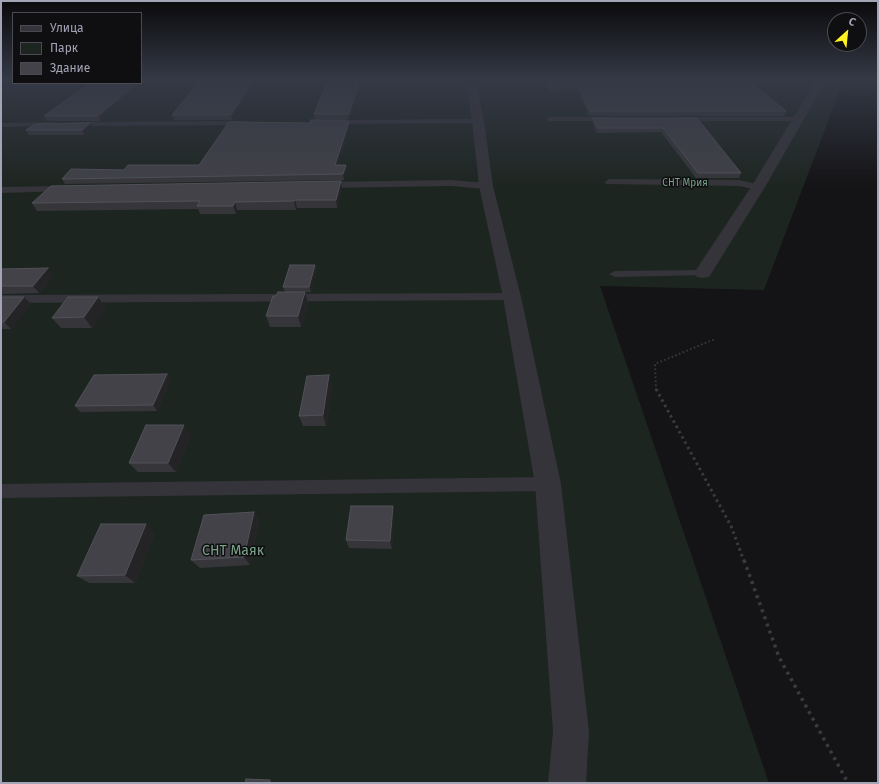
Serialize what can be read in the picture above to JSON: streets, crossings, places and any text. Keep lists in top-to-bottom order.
{
  "parks": ["СНТ Мрия", "СНТ Маяк"],
  "legend": ["Улица", "Парк", "Здание"],
  "north": "top right"
}
